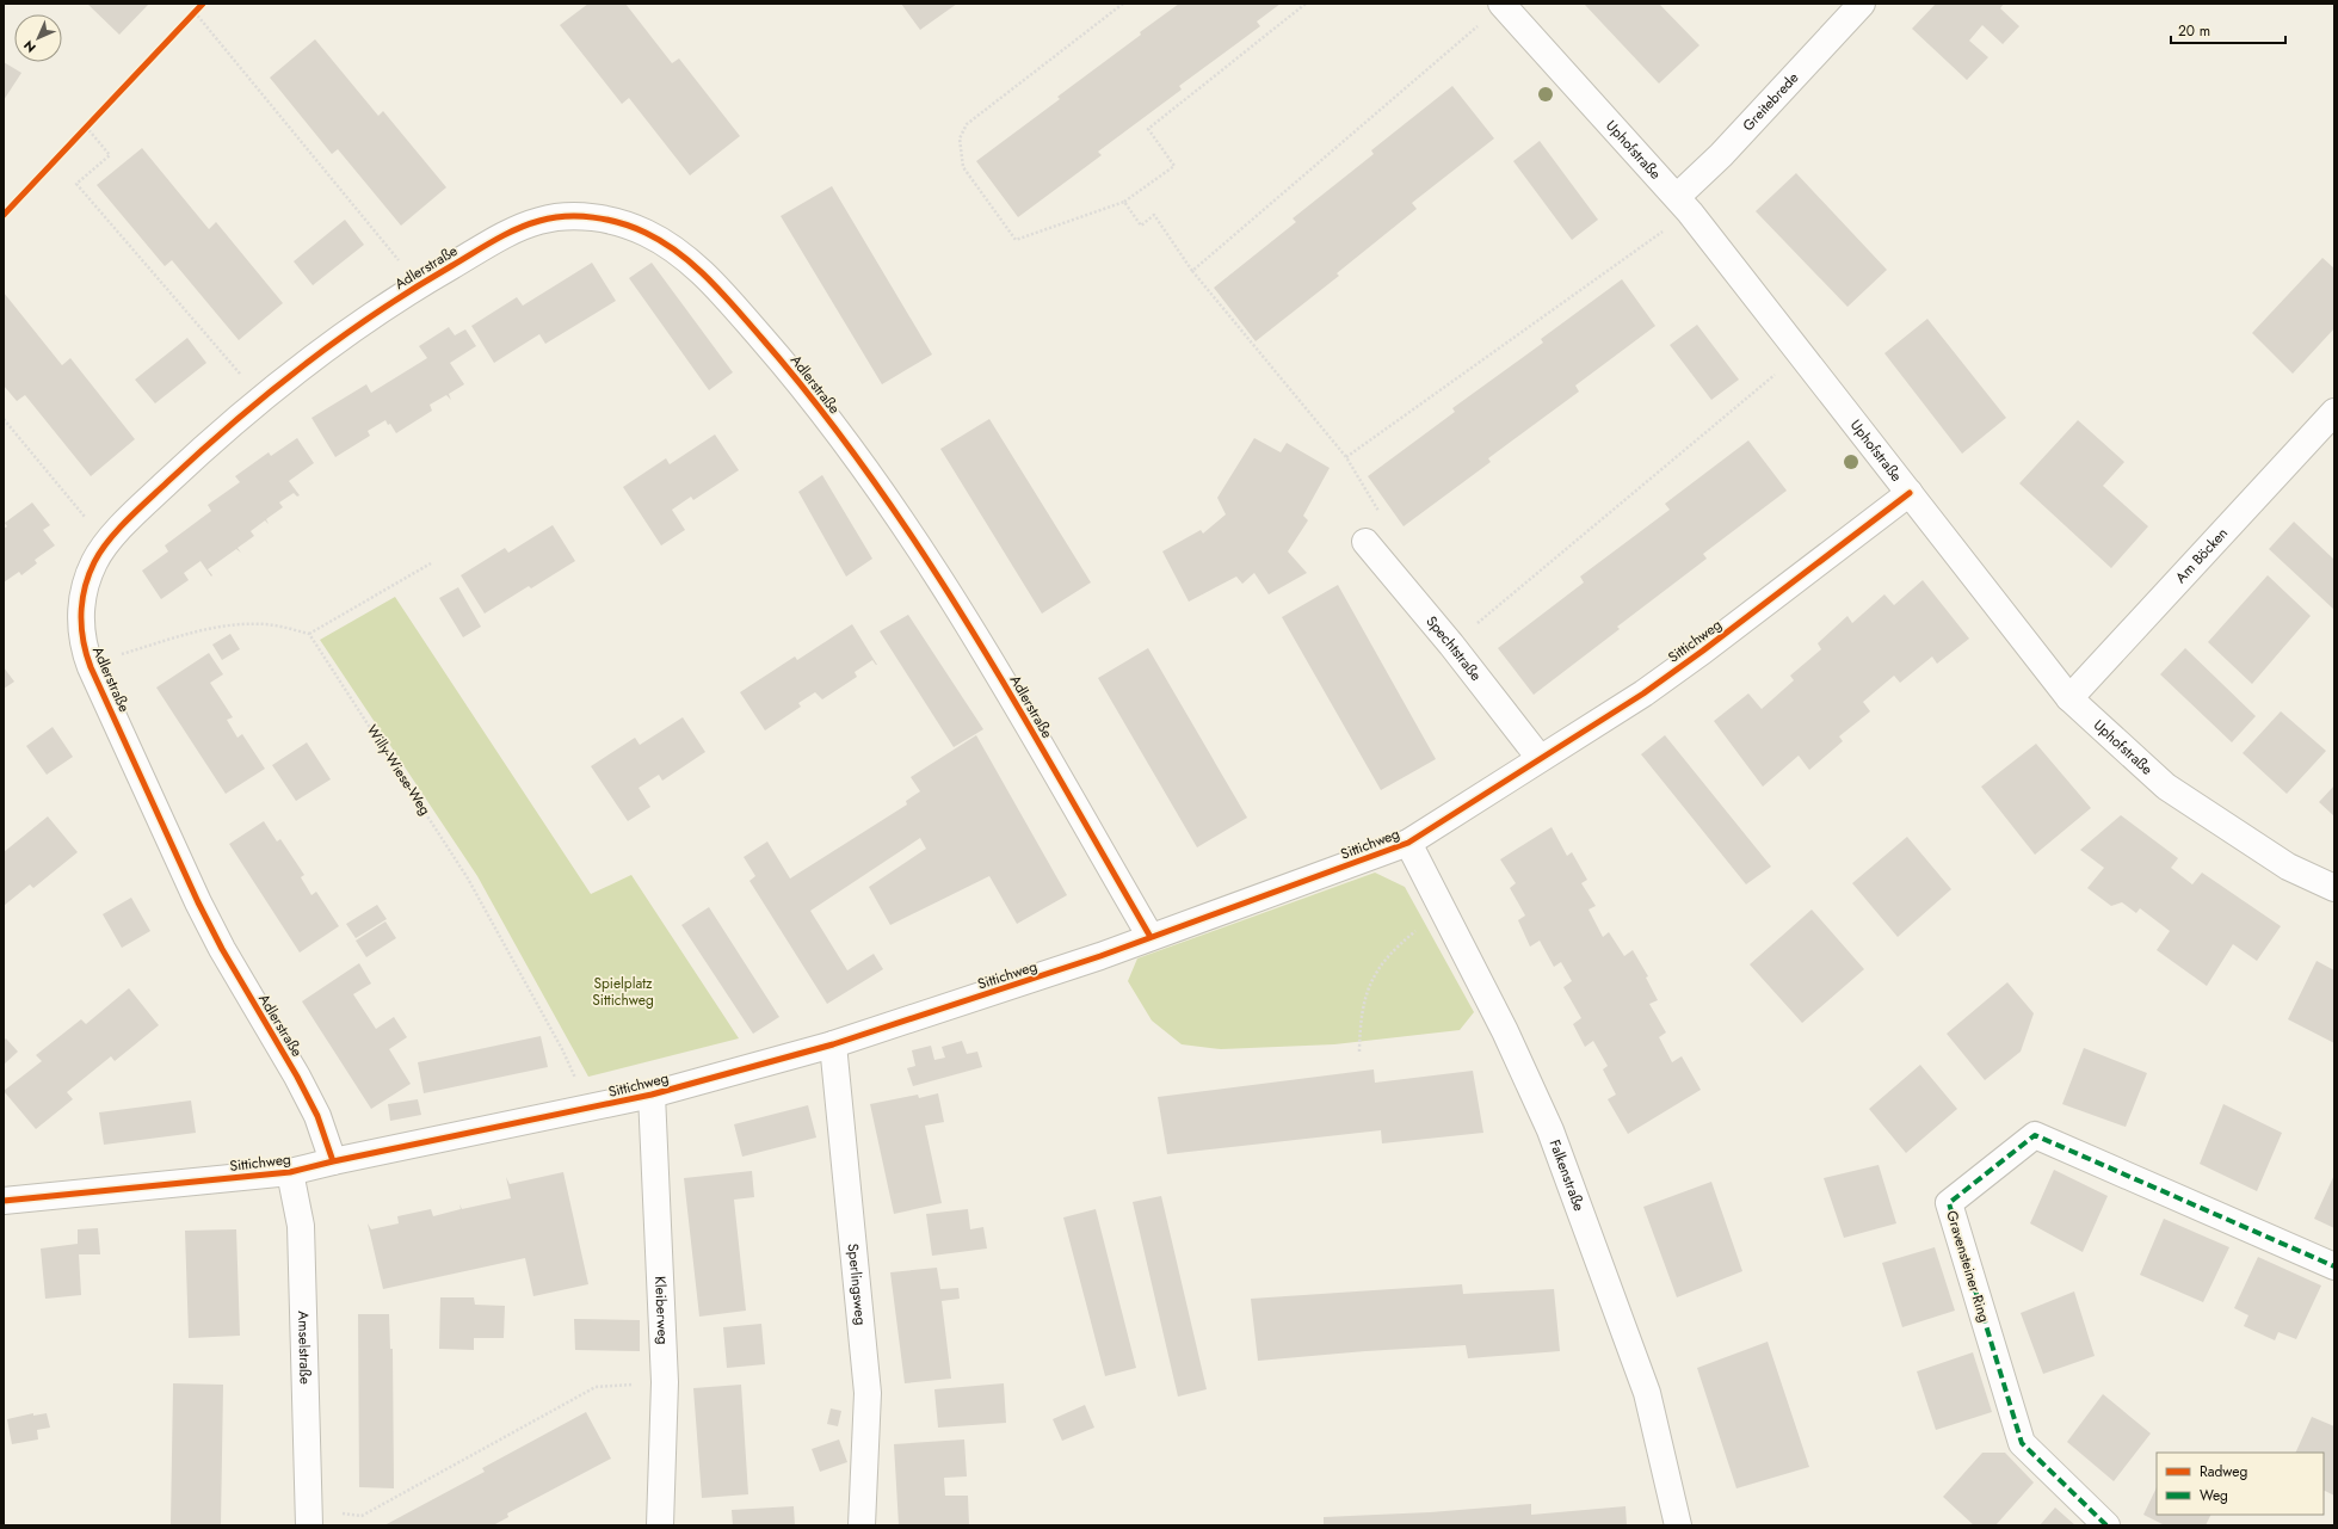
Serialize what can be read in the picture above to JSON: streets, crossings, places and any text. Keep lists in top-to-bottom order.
{
  "streets": {
    "street": [
      "Greitebrede",
      "Uphofstraße",
      "Adlerstraße",
      "Am Böcken",
      "Sittichweg",
      "Spechtstraße",
      "Falkenstraße",
      "Gravensteiner Ring",
      "Sperlingsweg",
      "Kleiberweg",
      "Amselstraße"
    ],
    "path": ["Willy-Wiese-Weg"]
  },
  "crossings": [
    ["Greitebrede", "Uphofstraße"],
    ["Uphofstraße", "Am Böcken"],
    ["Uphofstraße", "Sittichweg"],
    ["Adlerstraße", "Sittichweg"],
    ["Sittichweg", "Spechtstraße"],
    ["Sittichweg", "Willy-Wiese-Weg"],
    ["Sittichweg", "Falkenstraße"],
    ["Sittichweg", "Sperlingsweg"],
    ["Sittichweg", "Kleiberweg"],
    ["Sittichweg", "Amselstraße"]
  ],
  "parks": ["Spielplatz Sittichweg"],
  "legend": ["Radweg", "Weg"],
  "scale_bar": "20 m",
  "north": "bottom left"
}
